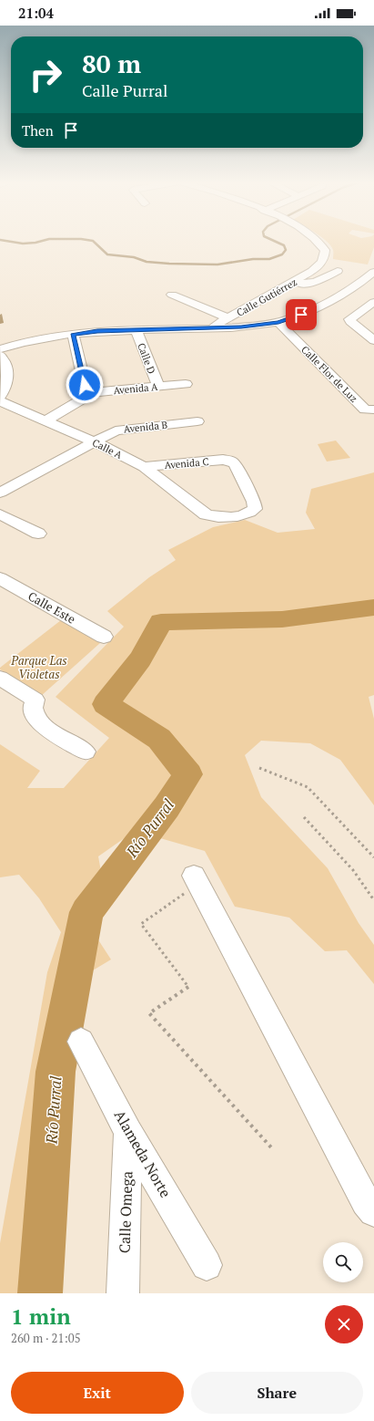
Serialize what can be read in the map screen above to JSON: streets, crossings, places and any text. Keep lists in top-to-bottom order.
{
  "streets": {
    "street": [
      "Calle Gutiérrez",
      "Calle D",
      "Calle Flor de Luz",
      "Avenida A",
      "Avenida B",
      "Calle A",
      "Avenida C",
      "Calle Este",
      "Alameda Norte",
      "Calle Omega"
    ]
  },
  "crossings": [
    ["Calle D", "Avenida A"],
    ["Avenida B", "Calle A"],
    ["Calle A", "Avenida C"],
    ["Alameda Norte", "Calle Omega"]
  ],
  "water": ["Río Purral"],
  "parks": ["Parque Las Violetas"],
  "page": {
    "status": "21:04",
    "turn": ["80 m", "Calle Purral"],
    "then": "Then",
    "heading": ["1 min", "260 m · 21:05"],
    "buttons": ["Exit", "Share"]
  }
}
